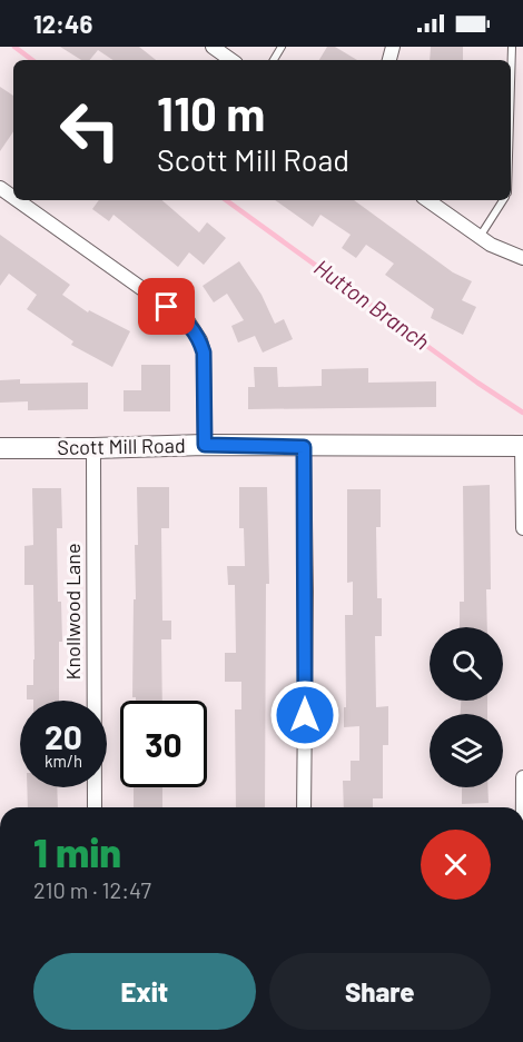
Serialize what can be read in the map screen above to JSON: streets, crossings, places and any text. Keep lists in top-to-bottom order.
{
  "streets": {
    "street": ["Scott Mill Road", "Knollwood Lane"]
  },
  "crossings": [
    ["Scott Mill Road", "Knollwood Lane"]
  ],
  "water": ["Hutton Branch"],
  "page": {
    "status": "12:46",
    "turn": ["110 m", "Scott Mill Road"],
    "speed": "20 km/h",
    "limit": "30",
    "heading": ["1 min", "210 m · 12:47"],
    "buttons": ["Exit", "Share"]
  }
}
